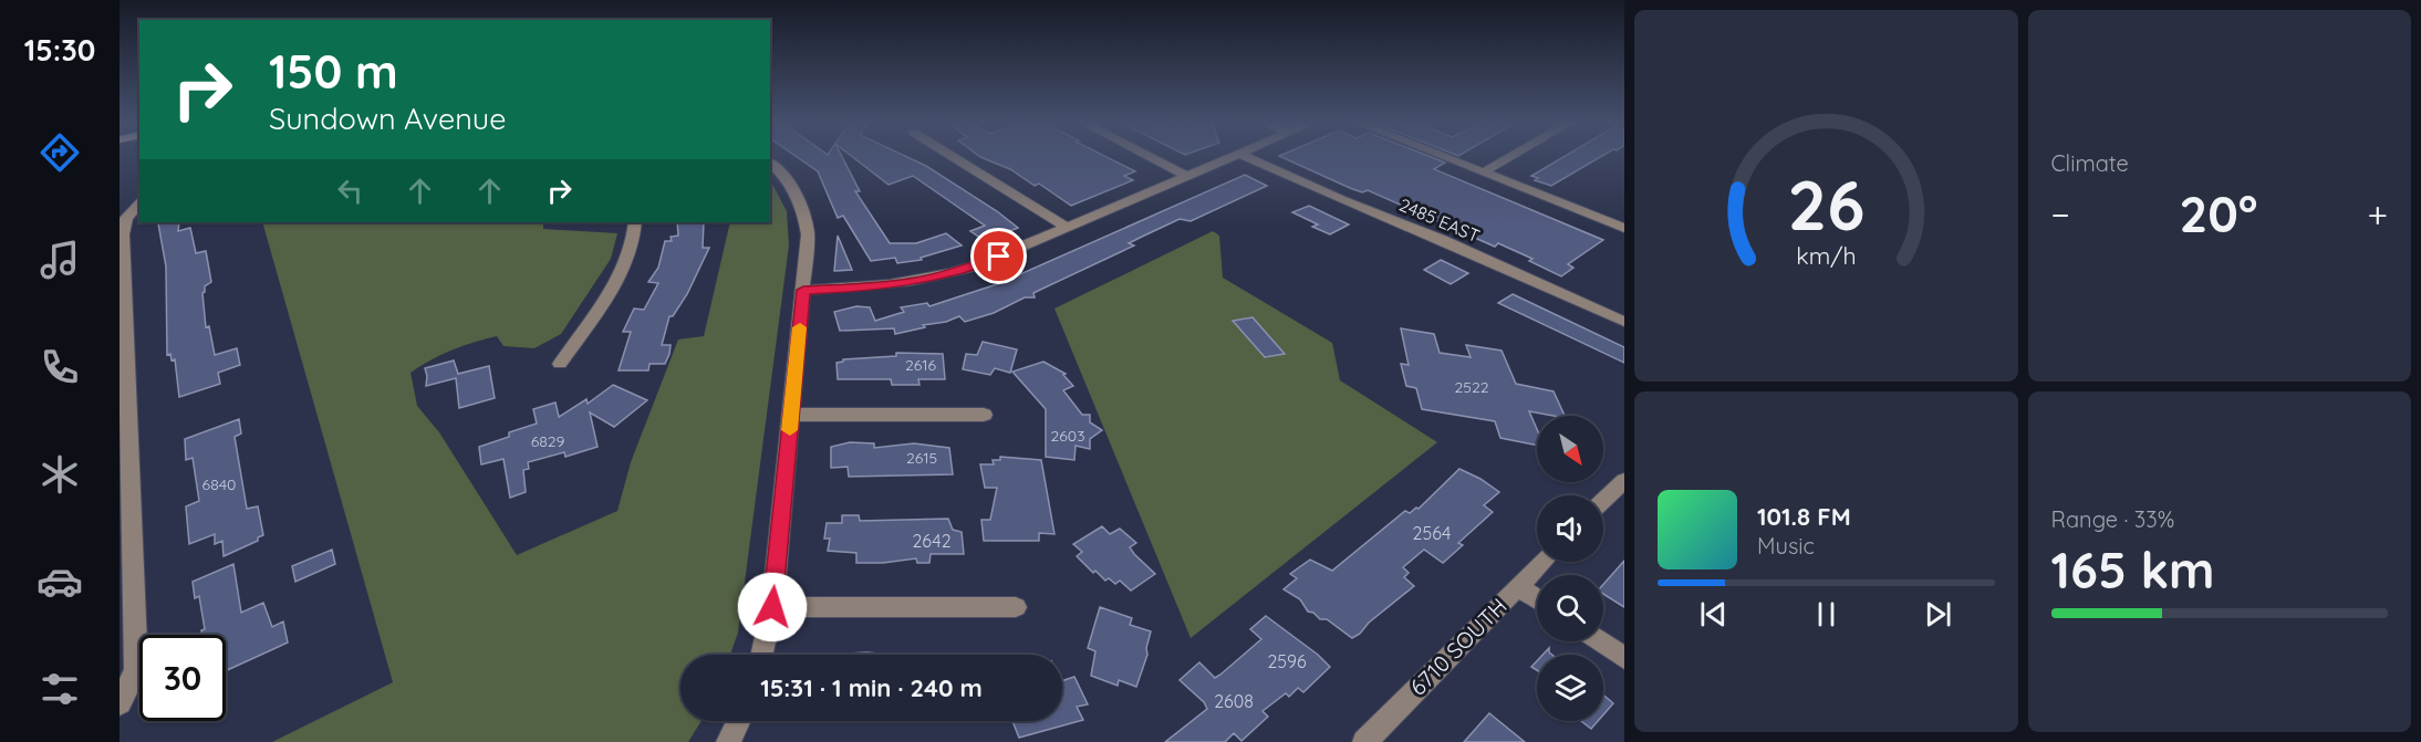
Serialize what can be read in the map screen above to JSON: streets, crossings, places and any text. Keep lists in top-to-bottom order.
{
  "streets": {
    "street": ["2485 EAST", "6710 SOUTH"]
  },
  "house_numbers": [
    "2616",
    "2522",
    "2603",
    "6829",
    "2615",
    "6840",
    "2564",
    "2642",
    "2596",
    "2608"
  ],
  "north": "bottom right",
  "page": {
    "tabs": "15:30",
    "tile": [
      "Climate",
      ["Range · 33%", "165 km"]
    ],
    "turn": ["150 m", "Sundown Avenue"],
    "heat": ["−", "20°", "+"],
    "song": ["101.8 FM", "Music"],
    "limit": "30",
    "trip": "15:31 · 1 min · 240 m",
    "gauge": ["26", "km/h"]
  }
}
